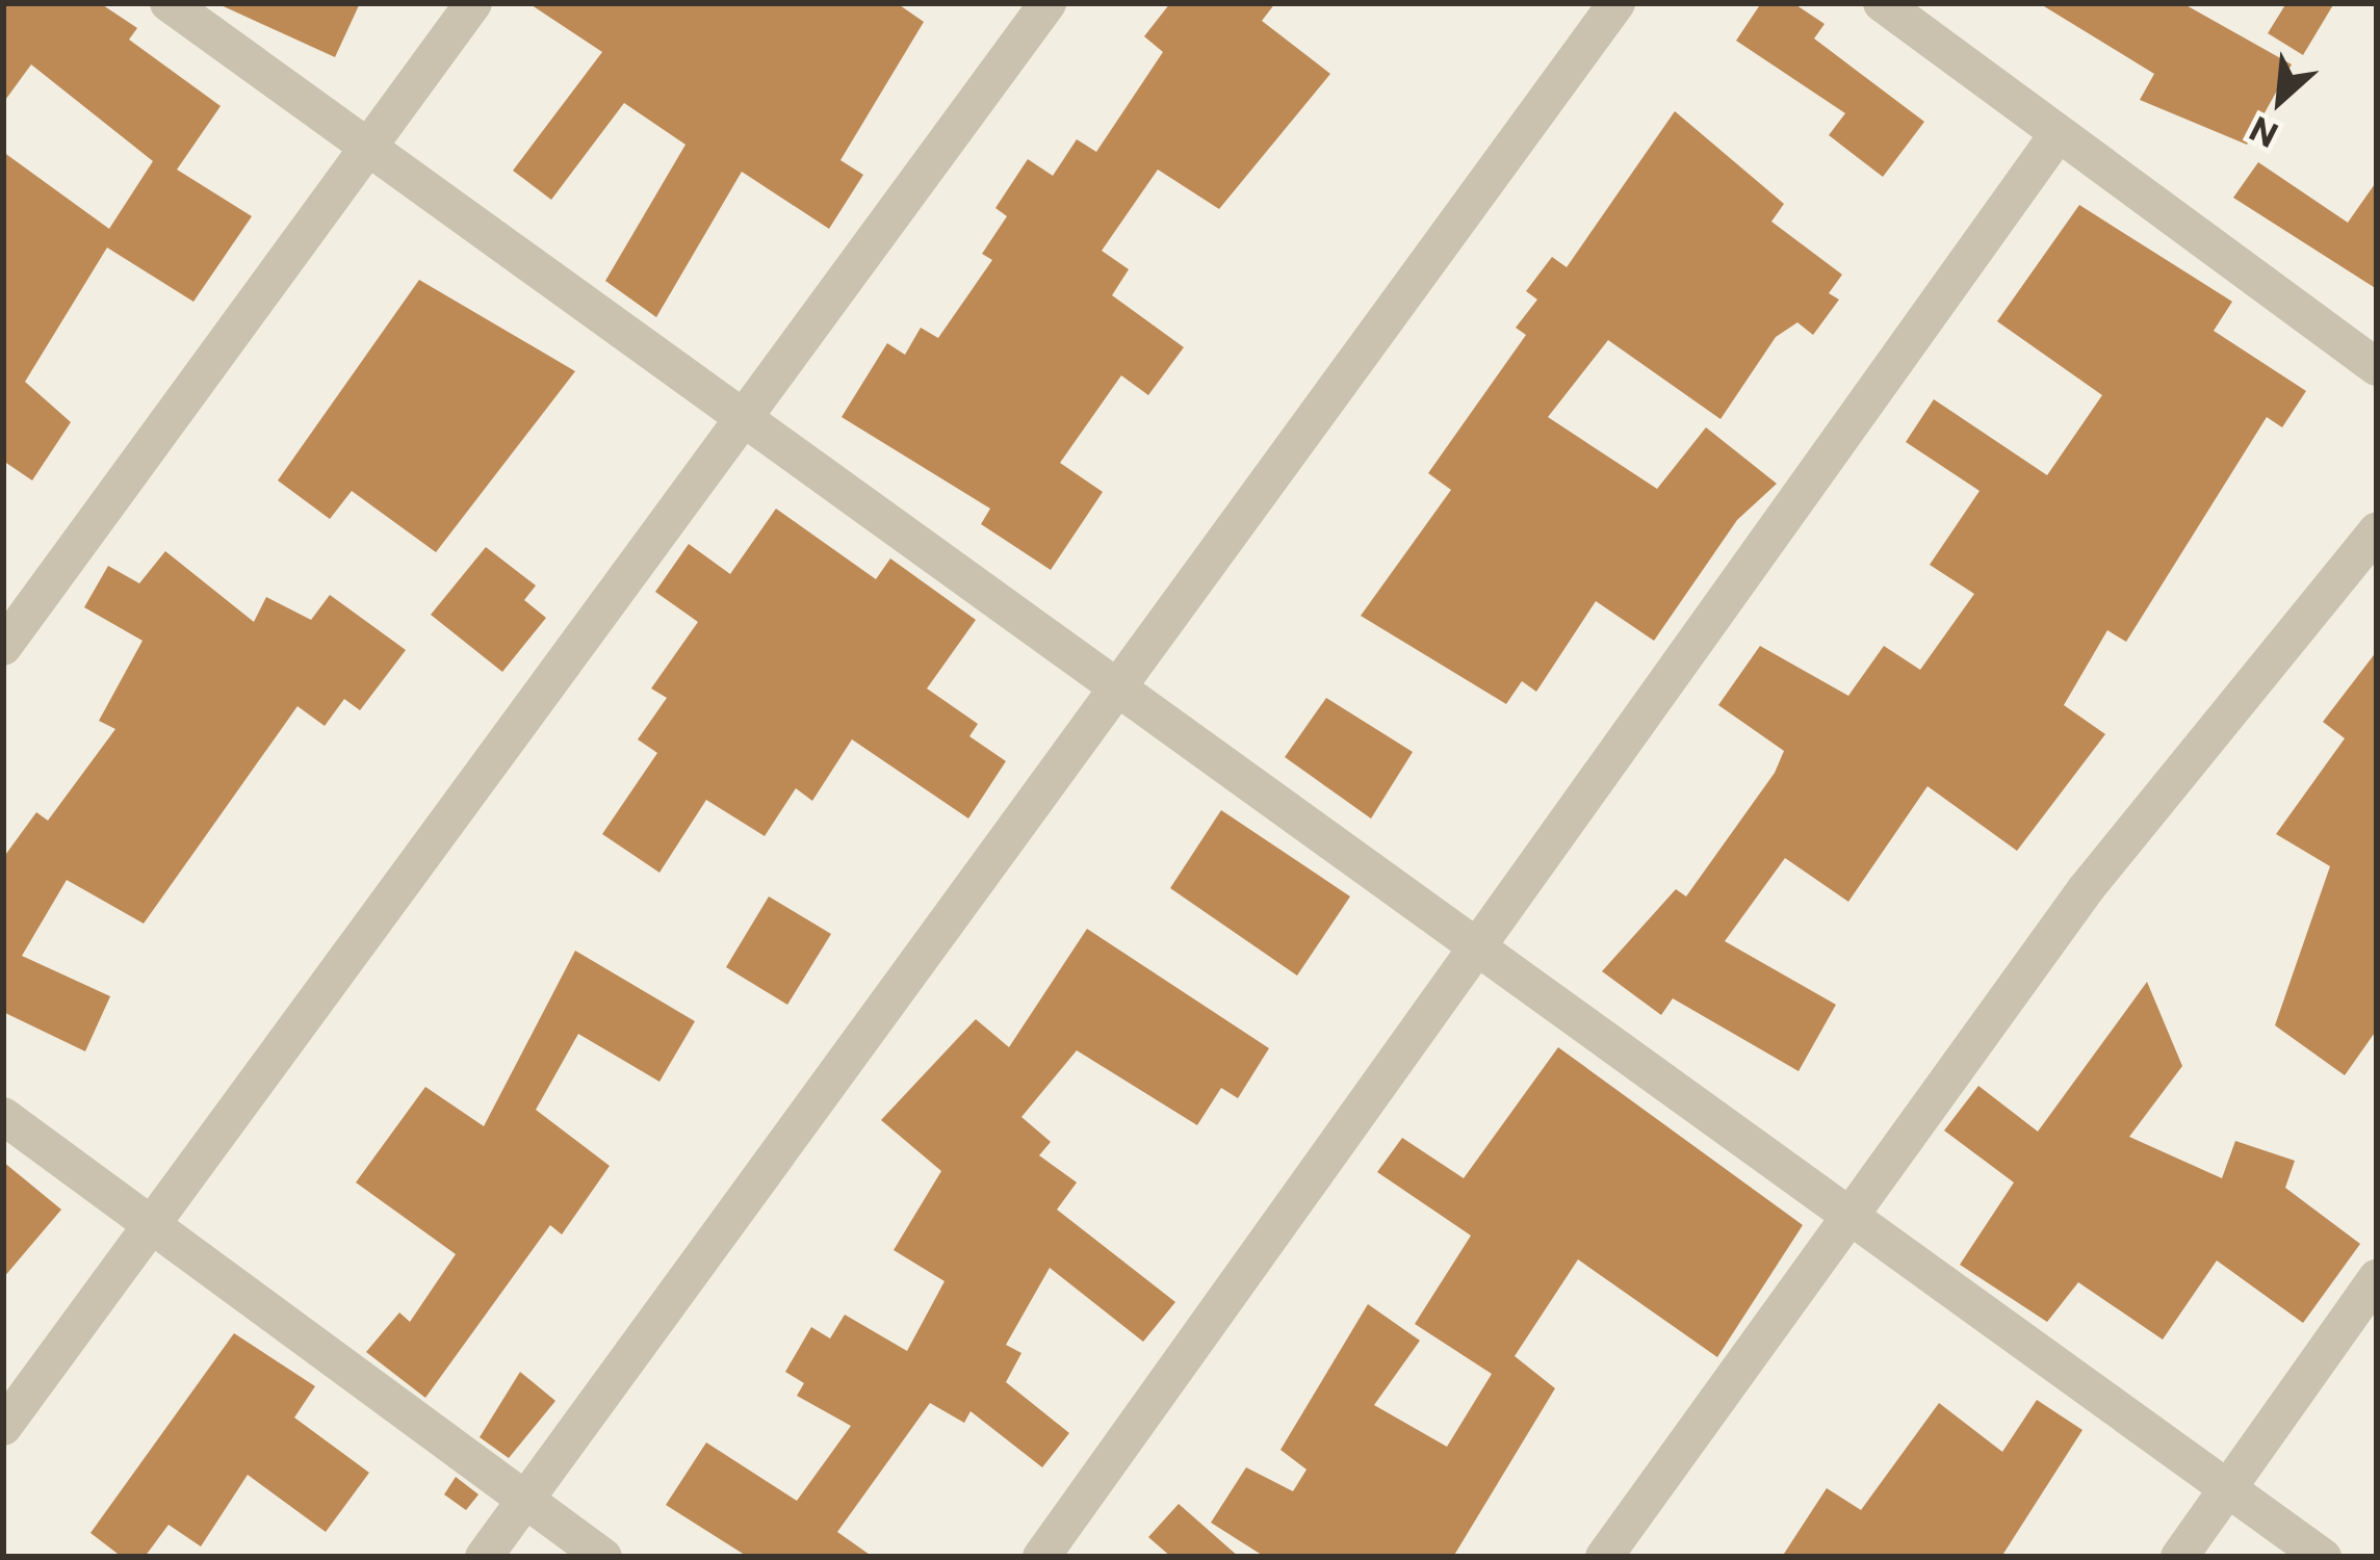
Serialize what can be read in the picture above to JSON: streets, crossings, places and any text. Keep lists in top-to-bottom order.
{
  "north": "bottom left"
}
